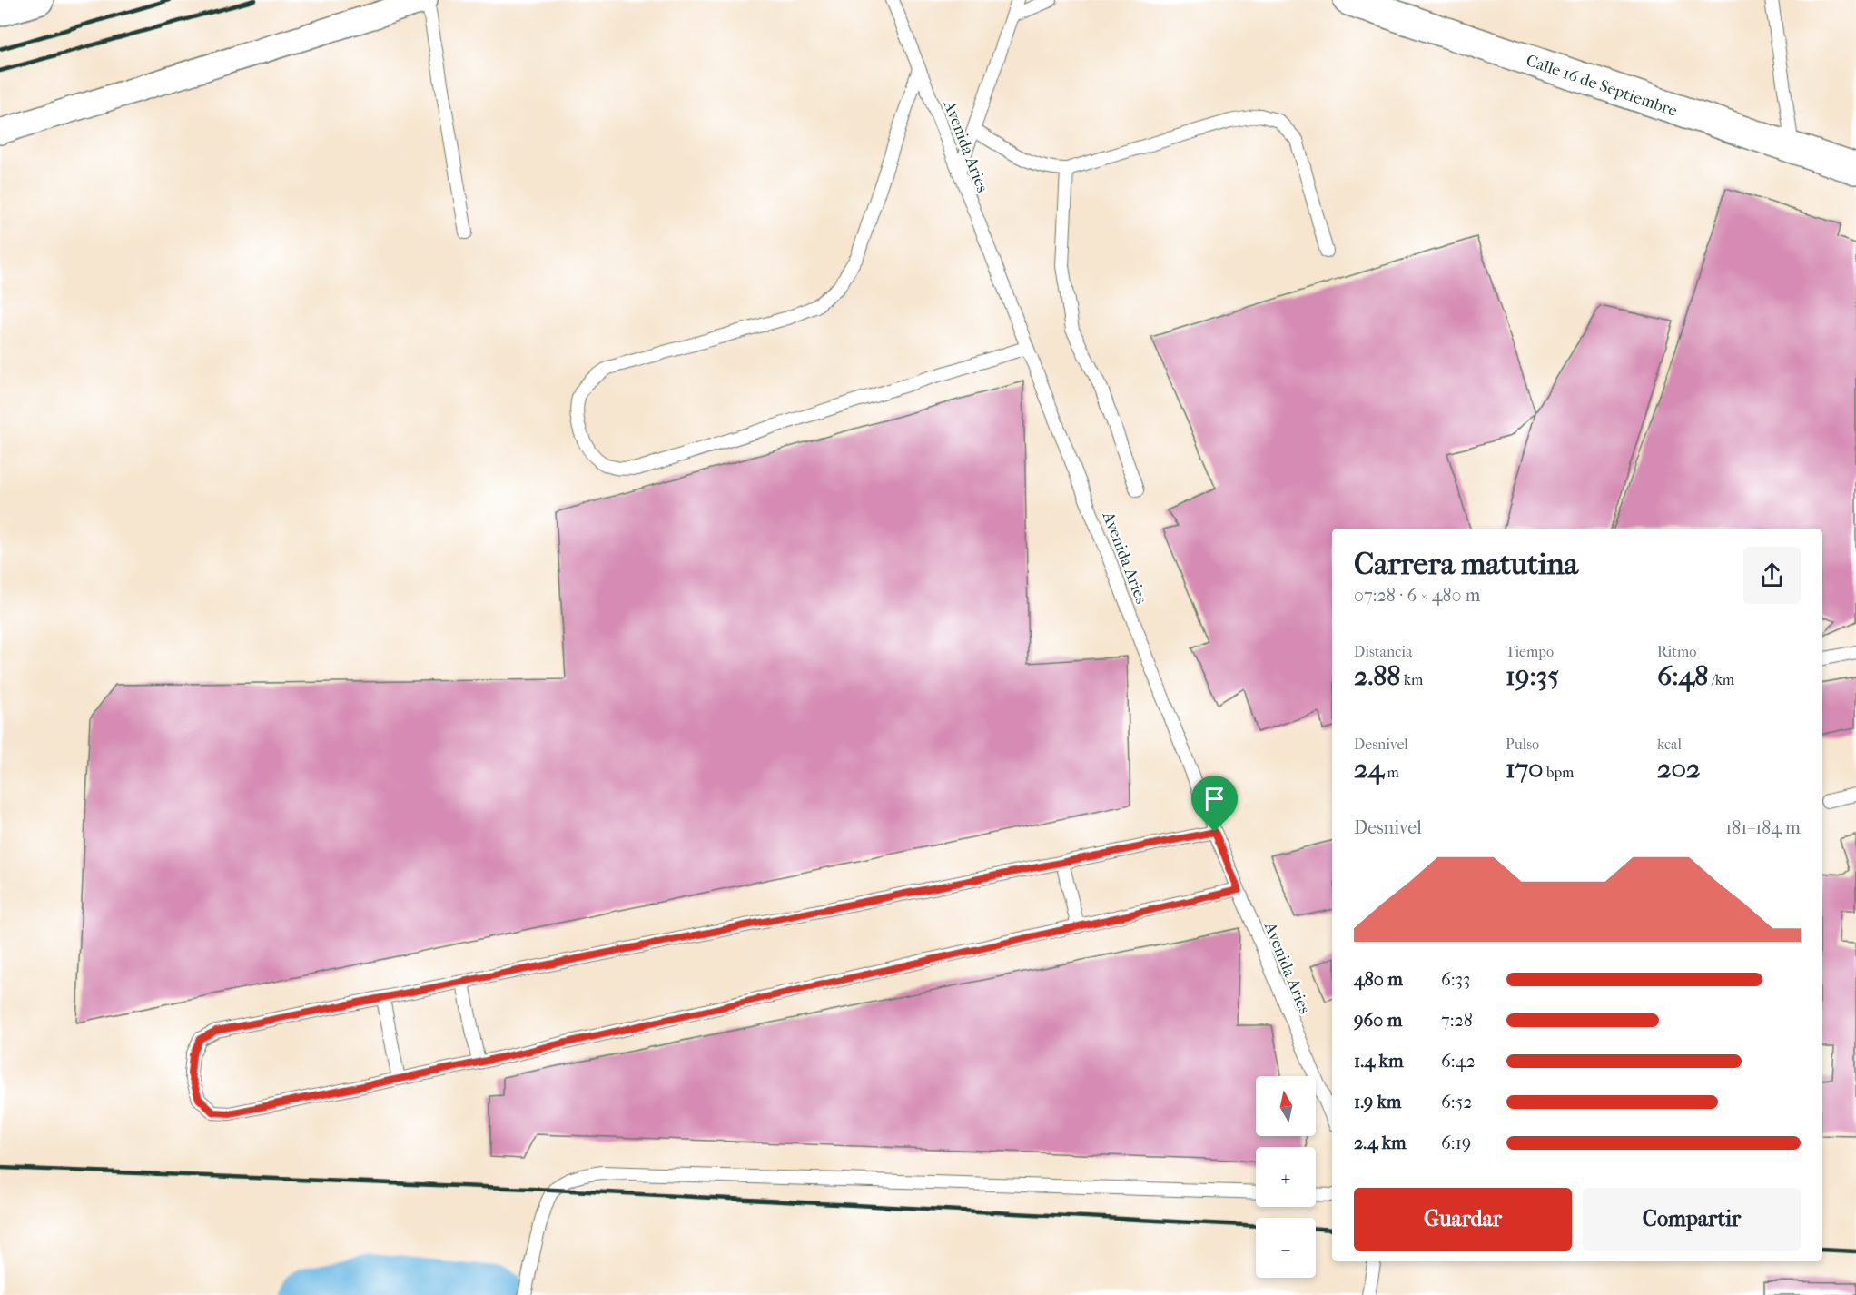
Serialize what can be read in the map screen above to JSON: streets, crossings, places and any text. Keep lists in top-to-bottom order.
{
  "streets": {
    "main road": ["Calle 16 de Septiembre"],
    "lane": ["Avenida Aries"]
  },
  "north": "top",
  "page": {
    "heading": ["Carrera matutina", "07:28 · 6 × 480 m"],
    "stats": [
      ["Distancia", "2.88 km"],
      ["Tiempo", "19:35"],
      ["Ritmo", "6:48 /km"],
      ["Desnivel", "24 m"],
      ["Pulso", "170 bpm"],
      ["kcal", "202"]
    ],
    "chart": ["Desnivel", "181–184 m"],
    "list": [
      {
        "name": "480 m",
        "note": "6:33"
      },
      {
        "name": "960 m",
        "note": "7:28"
      },
      {
        "name": "1.4 km",
        "note": "6:42"
      },
      {
        "name": "1.9 km",
        "note": "6:52"
      },
      {
        "name": "2.4 km",
        "note": "6:19"
      }
    ],
    "map_buttons": ["+", "−"],
    "buttons": ["Guardar", "Compartir"]
  }
}
